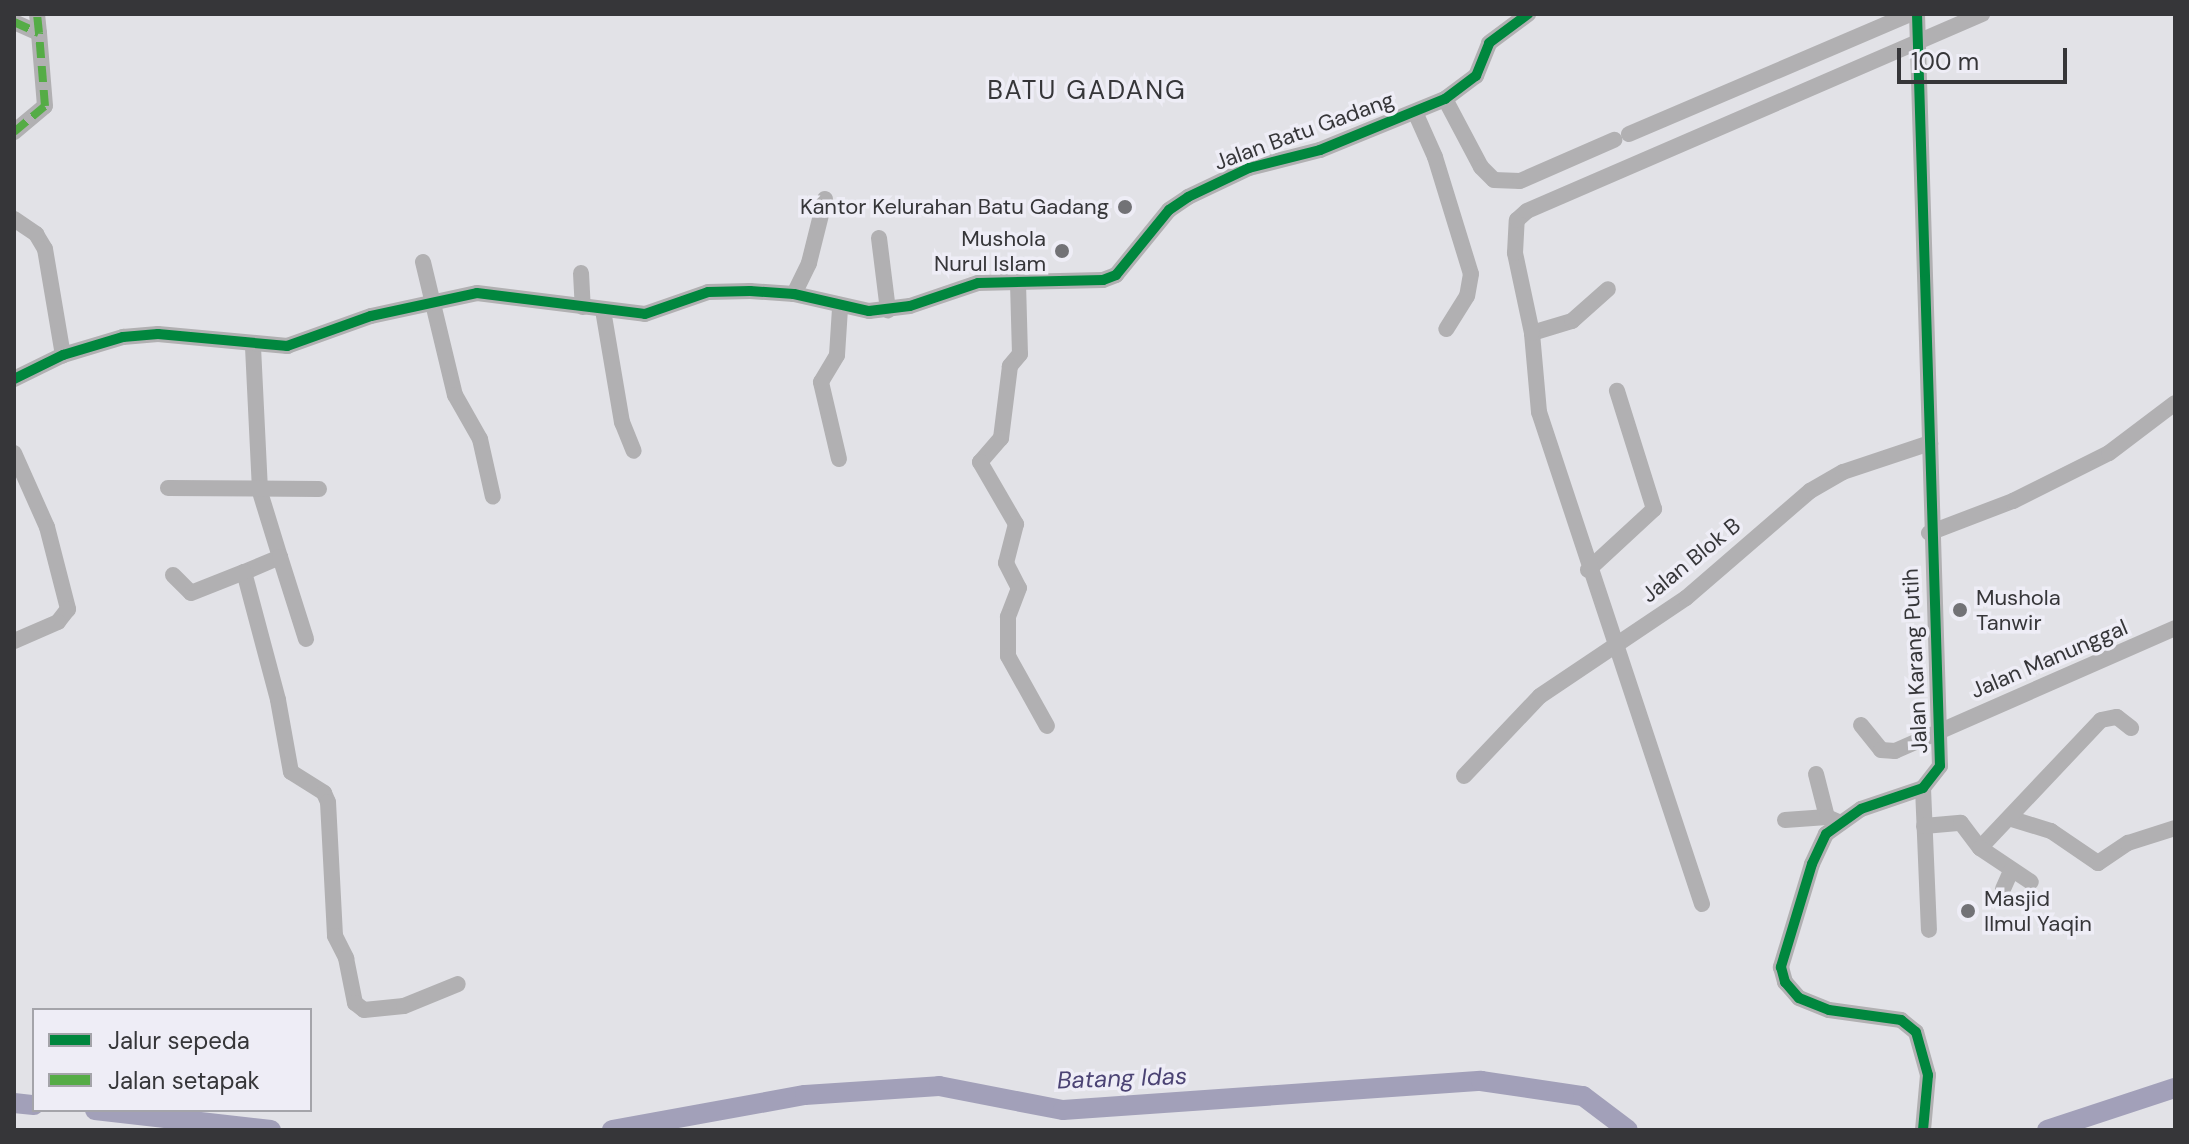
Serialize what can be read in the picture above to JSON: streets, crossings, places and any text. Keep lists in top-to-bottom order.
{
  "streets": {
    "street": [
      "Jalan Batu Gadang",
      "Jalan Blok B",
      "Jalan Manunggal",
      "Jalan Karang Putih"
    ]
  },
  "crossings": [
    ["Jalan Blok B", "Jalan Karang Putih"],
    ["Jalan Manunggal", "Jalan Karang Putih"]
  ],
  "districts": ["BATU GADANG"],
  "water": ["Batang Idas"],
  "places": [
    "Kantor Kelurahan Batu Gadang",
    "Mushola Nurul Islam",
    "Mushola Tanwir",
    "Masjid Ilmul Yaqin"
  ],
  "legend": ["Jalur sepeda", "Jalan setapak"],
  "scale_bar": "100 m"
}
